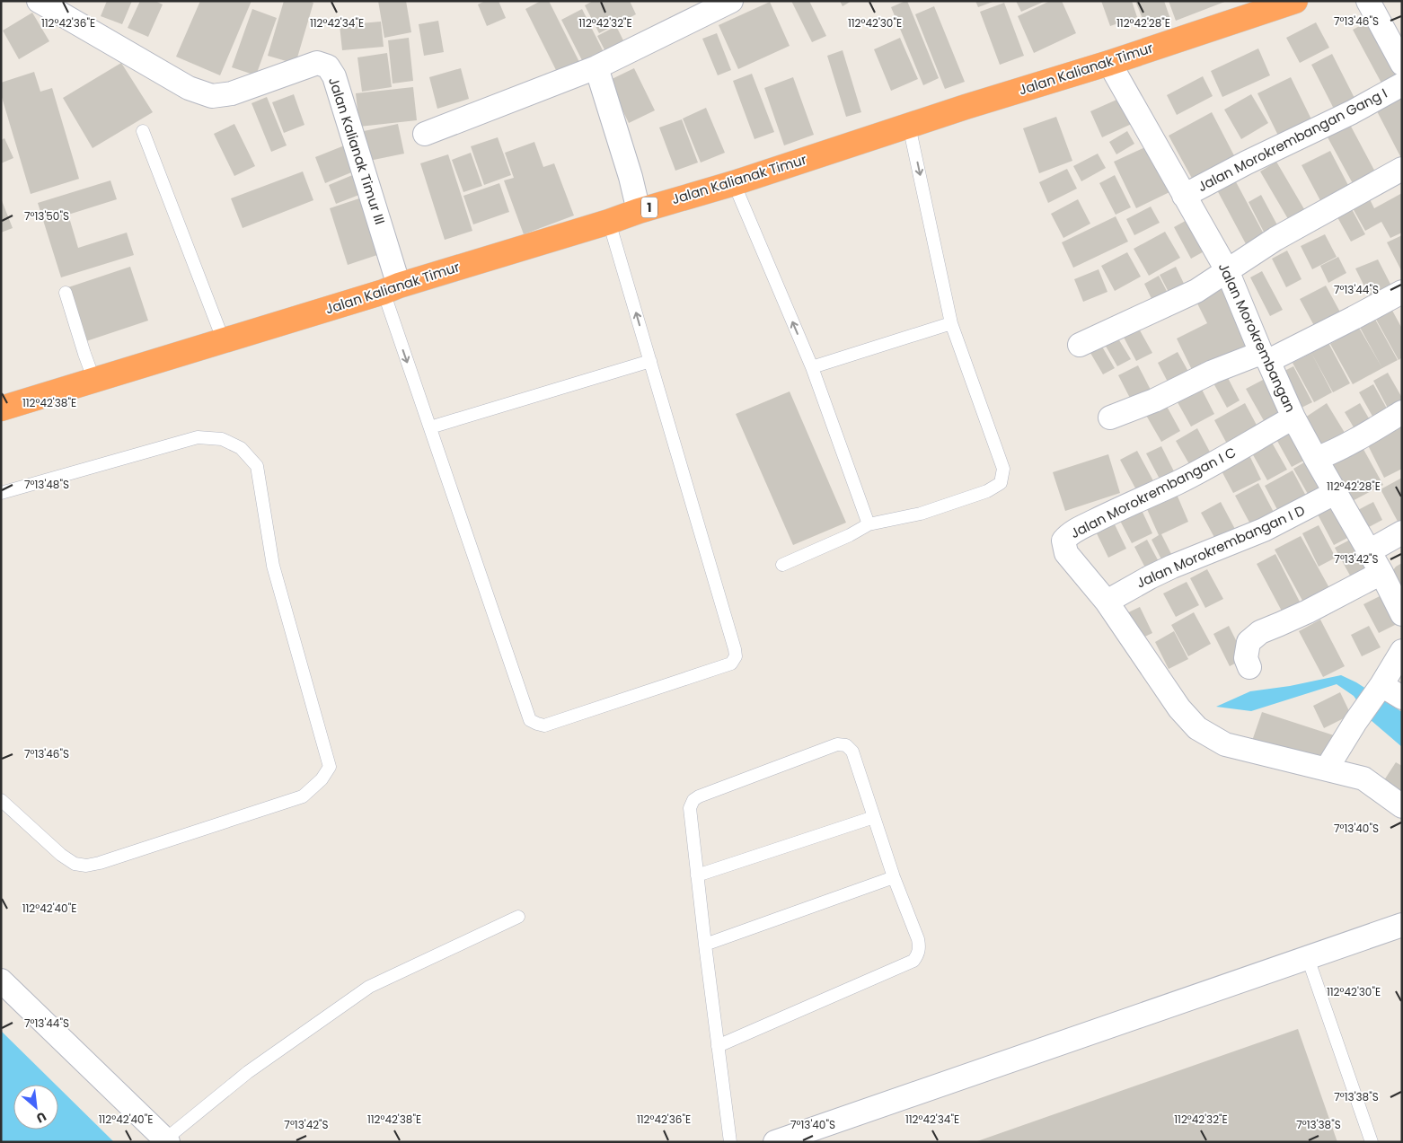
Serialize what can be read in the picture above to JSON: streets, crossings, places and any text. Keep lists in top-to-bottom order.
{
  "streets": {
    "highway": ["Jalan Kalianak Timur", "1"],
    "street": [
      "Jalan Morokrembangan Gang I",
      "Jalan Kalianak Timur III",
      "Jalan Morokrembangan",
      "Jalan Morokrembangan I C",
      "Jalan Morokrembangan I D"
    ]
  },
  "crossings": [
    ["Jalan Kalianak Timur", "Jalan Kalianak Timur III"],
    ["Jalan Kalianak Timur", "Jalan Morokrembangan"],
    ["Jalan Morokrembangan Gang I", "Jalan Morokrembangan"],
    ["Jalan Morokrembangan", "Jalan Morokrembangan I C"],
    ["Jalan Morokrembangan", "Jalan Morokrembangan I D"],
    ["Jalan Morokrembangan I C", "Jalan Morokrembangan I D"]
  ],
  "north": "bottom right",
  "coordinates": [
    "7°13'46\"S",
    "112°42'36\"E",
    "112°42'28\"E",
    "112°42'34\"E",
    "112°42'32\"E",
    "112°42'30\"E",
    "7°13'50\"S",
    "7°13'44\"S",
    "112°42'38\"E",
    "7°13'48\"S",
    "7°13'42\"S",
    "7°13'40\"S",
    "112°42'40\"E",
    "7°13'38\"S"
  ]
}
